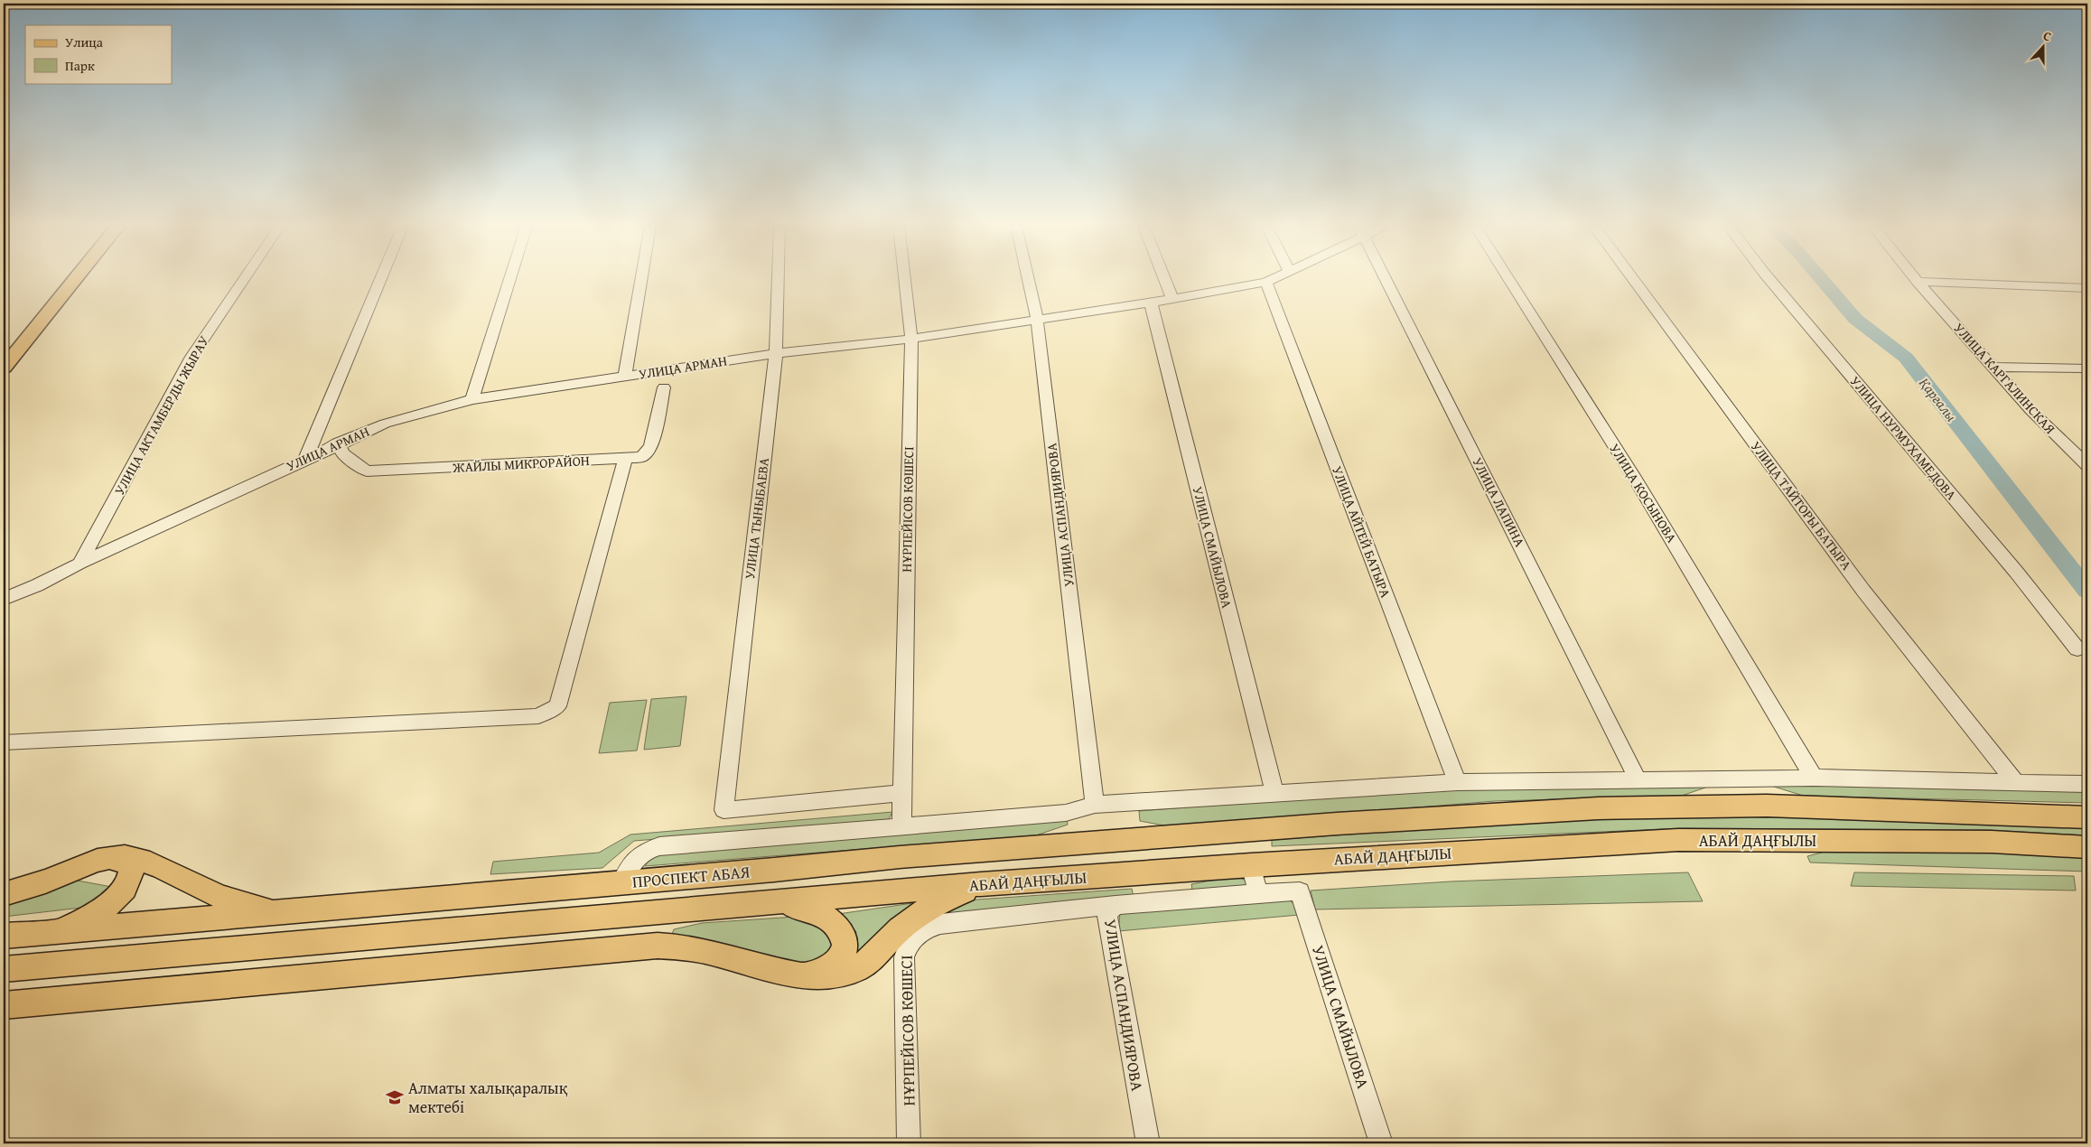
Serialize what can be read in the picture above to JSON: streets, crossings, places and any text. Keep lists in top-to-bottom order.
{
  "streets": {
    "main road": ["АБАЙ ДАҢҒЫЛЫ", "ПРОСПЕКТ АБАЯ"],
    "street": [
      "УЛИЦА АРМАН",
      "УЛИЦА КАРГАЛИНСКАЯ",
      "УЛИЦА АКТАМБЕРДЫ ЖЫРАУ",
      "УЛИЦА НУРМУХАМЕДОВА",
      "ЖАЙЛЫ МИКРОРАЙОН",
      "УЛИЦА КОСЫНОВА",
      "УЛИЦА ЛАПИНА",
      "УЛИЦА ТАЙТОРЫ БАТЫРА",
      "НҰРПЕЙІСОВ КӨШЕСІ",
      "УЛИЦА АСПАНДИЯРОВА",
      "УЛИЦА ТЫНЫБАЕВА",
      "УЛИЦА АЙТЕЙ БАТЫРА",
      "УЛИЦА СМАЙЫЛОВА"
    ]
  },
  "crossings": [
    ["УЛИЦА АРМАН", "УЛИЦА АКТАМБЕРДЫ ЖЫРАУ"],
    ["УЛИЦА АРМАН", "ЖАЙЛЫ МИКРОРАЙОН"],
    ["УЛИЦА АРМАН", "НҰРПЕЙІСОВ КӨШЕСІ"],
    ["УЛИЦА АРМАН", "УЛИЦА АСПАНДИЯРОВА"],
    ["УЛИЦА АРМАН", "УЛИЦА ТЫНЫБАЕВА"],
    ["УЛИЦА АРМАН", "УЛИЦА АЙТЕЙ БАТЫРА"],
    ["УЛИЦА АРМАН", "УЛИЦА СМАЙЫЛОВА"],
    ["НҰРПЕЙІСОВ КӨШЕСІ", "УЛИЦА АСПАНДИЯРОВА"],
    ["НҰРПЕЙІСОВ КӨШЕСІ", "УЛИЦА ТЫНЫБАЕВА"],
    ["УЛИЦА АСПАНДИЯРОВА", "УЛИЦА СМАЙЫЛОВА"]
  ],
  "water": ["Қарғалы"],
  "places": {
    "school or university": ["Алматы халықаралық мектебі"]
  },
  "legend": ["Улица", "Парк"],
  "north": "top"
}
